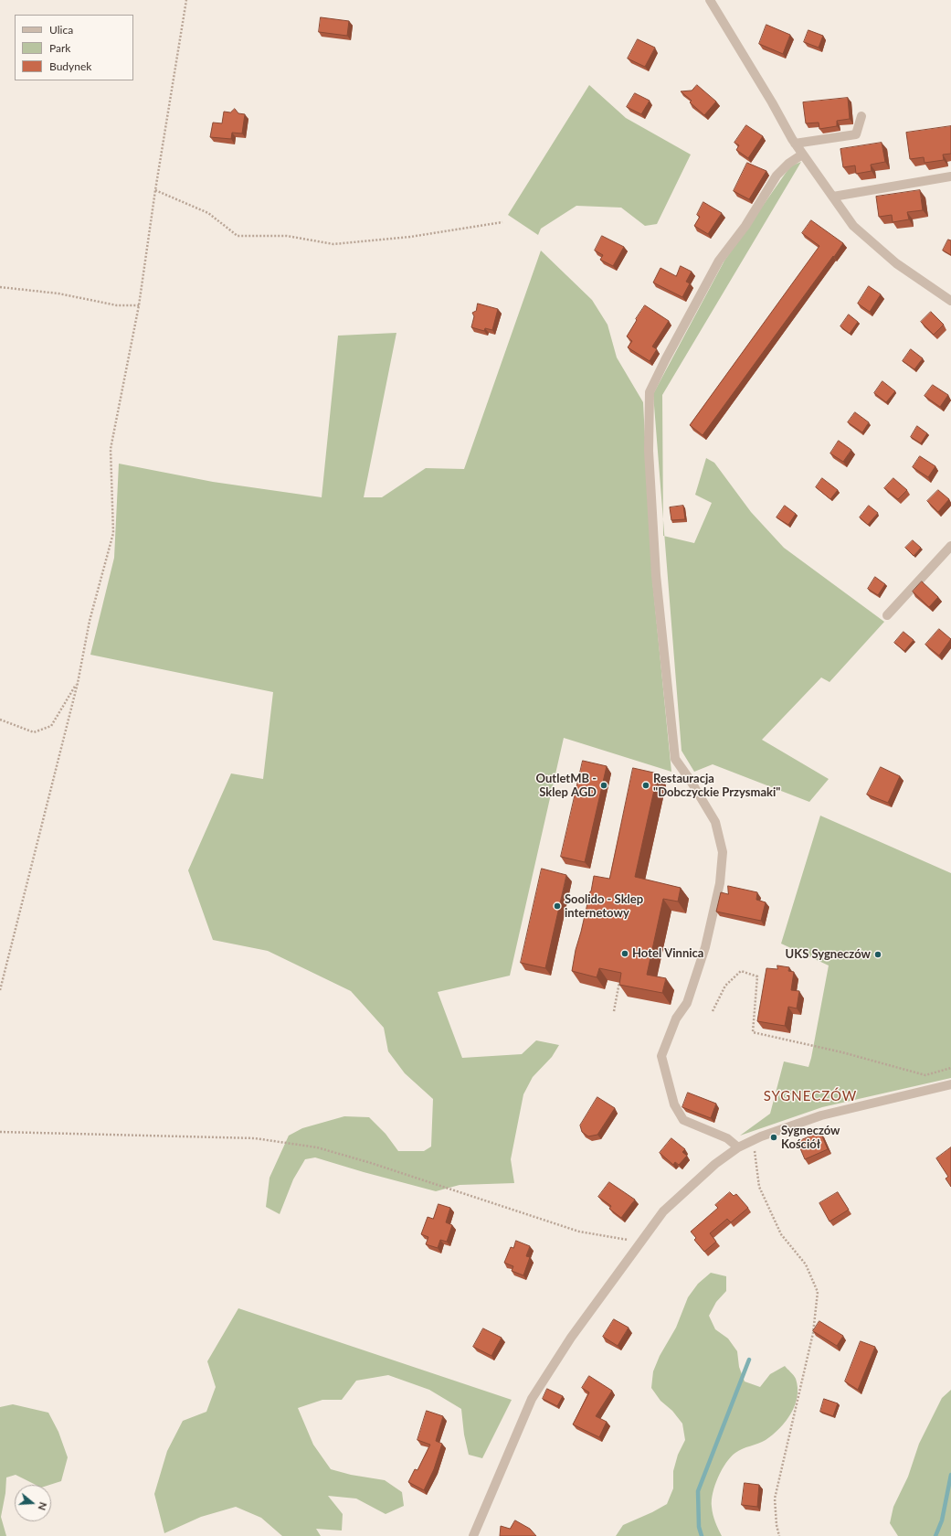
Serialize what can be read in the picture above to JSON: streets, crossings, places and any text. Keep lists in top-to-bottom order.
{
  "districts": ["SYGNECZÓW"],
  "places": [
    "OutletMB - Sklep AGD",
    "Restauracja \"Dobczyckie Przysmaki\"",
    "Soolido - Sklep internetowy",
    "Hotel Vinnica",
    "UKS Sygneczów",
    "Sygneczów Kościół"
  ],
  "legend": ["Ulica", "Park", "Budynek"],
  "north": "right"
}
